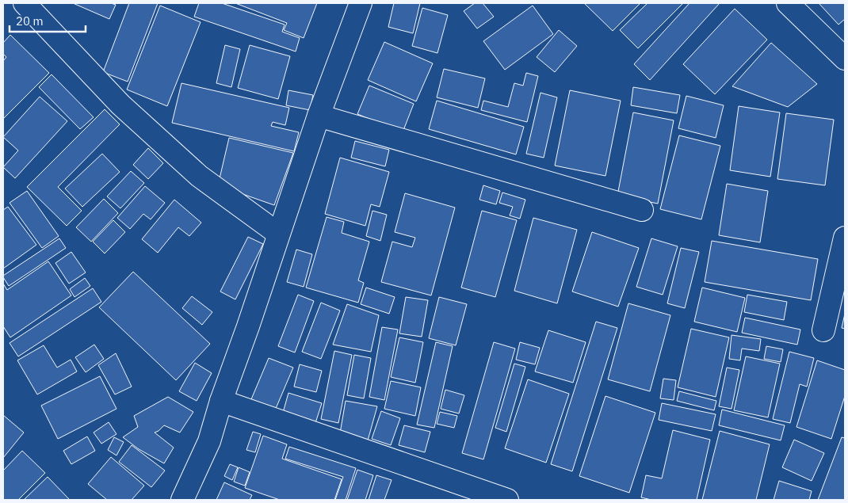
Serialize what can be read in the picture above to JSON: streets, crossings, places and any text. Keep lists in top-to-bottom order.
{
  "scale_bar": "20 m"
}
